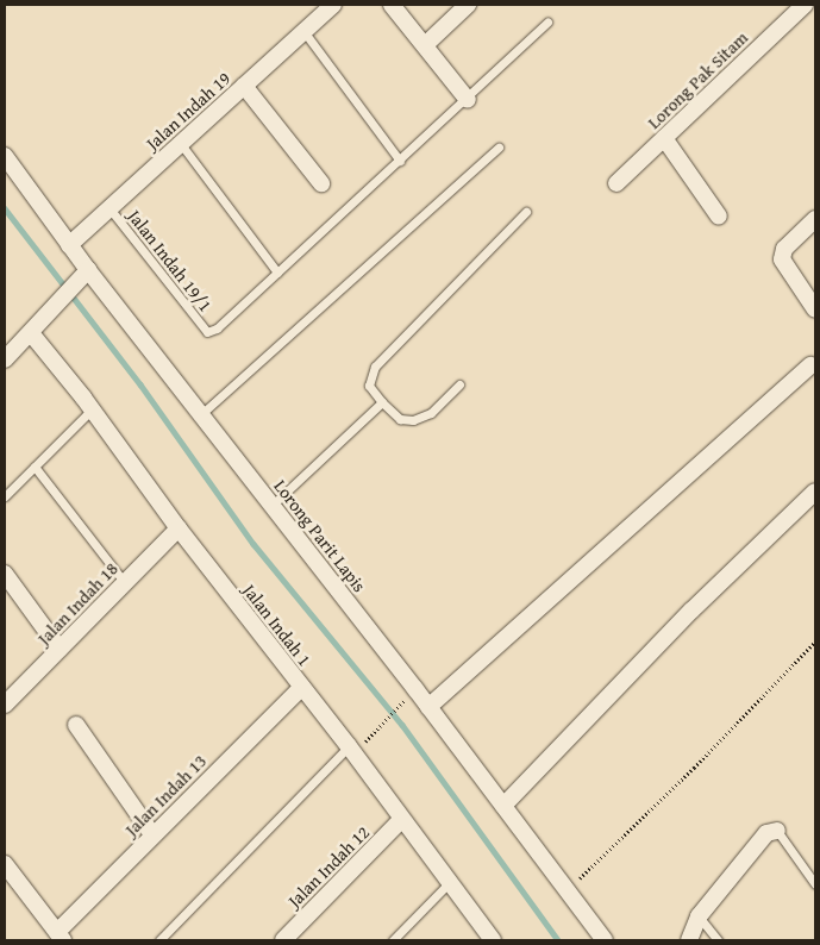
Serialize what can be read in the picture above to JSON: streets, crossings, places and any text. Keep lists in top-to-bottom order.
{
  "streets": {
    "street": [
      "Lorong Pak Sitam",
      "Jalan Indah 19",
      "Lorong Parit Lapis",
      "Jalan Indah 18",
      "Jalan Indah 1",
      "Jalan Indah 13",
      "Jalan Indah 12"
    ],
    "lane": ["Jalan Indah 19/1"]
  },
  "crossings": [
    ["Jalan Indah 19", "Jalan Indah 19/1"],
    ["Jalan Indah 19", "Lorong Parit Lapis"],
    ["Jalan Indah 18", "Jalan Indah 1"],
    ["Jalan Indah 1", "Jalan Indah 13"],
    ["Jalan Indah 1", "Jalan Indah 12"]
  ]
}
